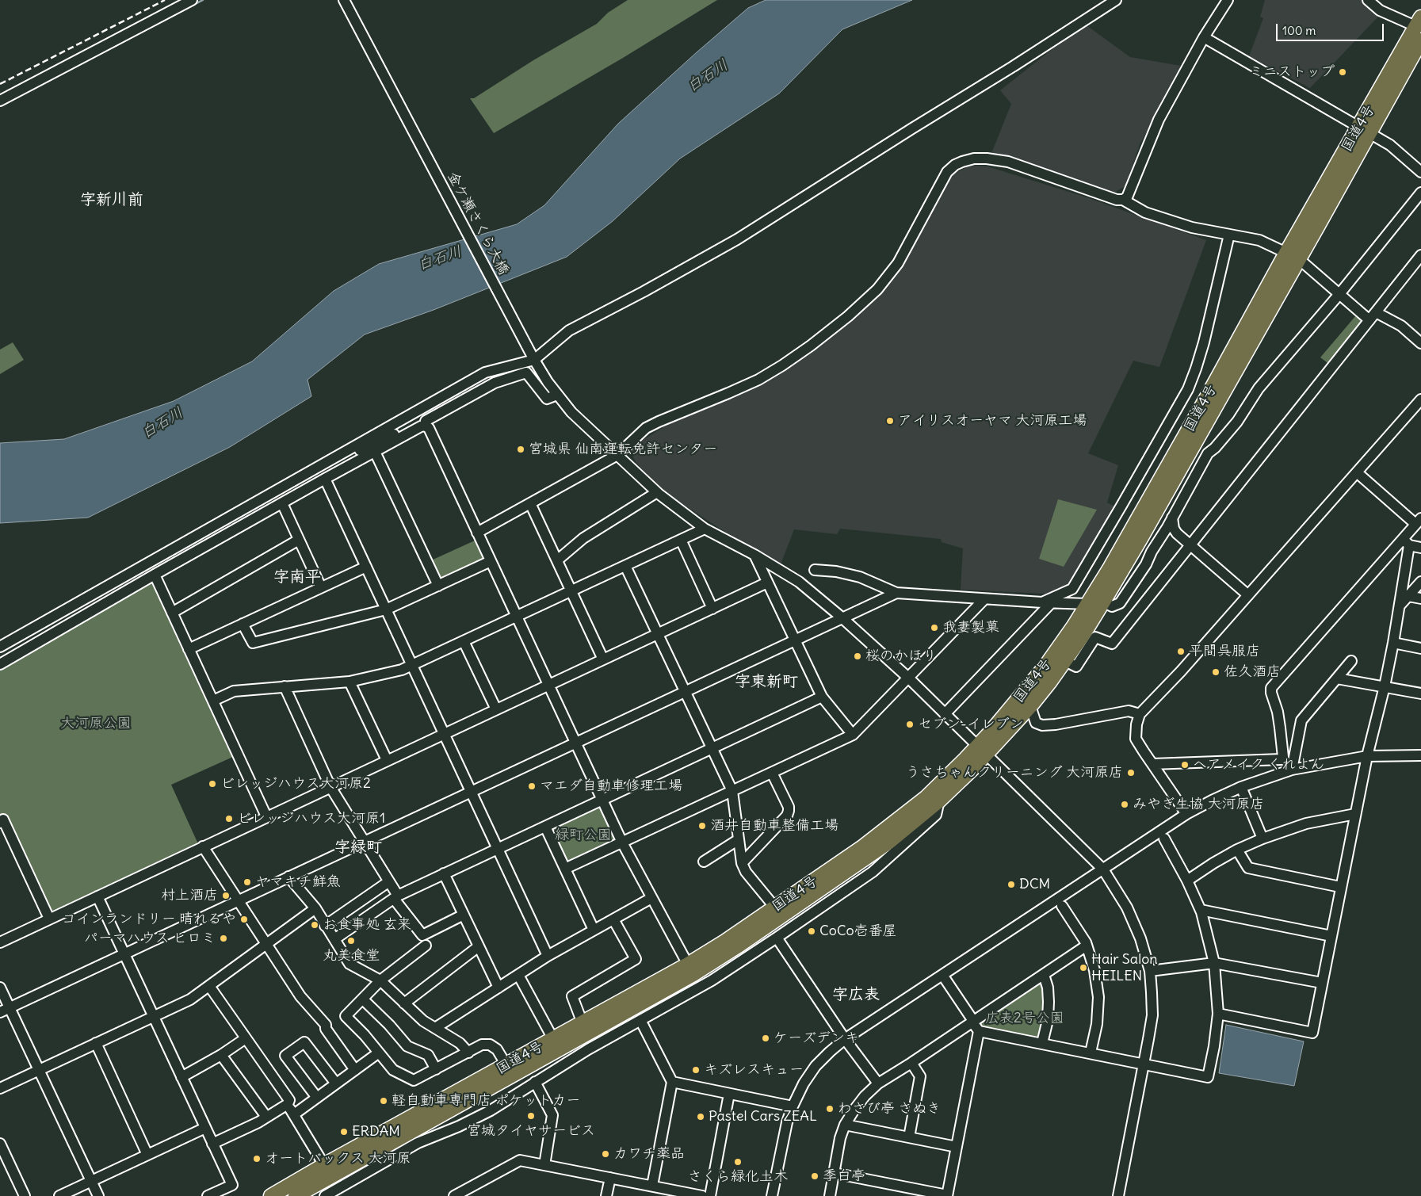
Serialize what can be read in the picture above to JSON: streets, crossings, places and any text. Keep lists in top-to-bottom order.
{
  "streets": {
    "highway": ["国道4号"],
    "street": ["金ケ瀬さくら大橋"]
  },
  "crossings": [
    ["国道4号", "金ケ瀬さくら大橋"]
  ],
  "districts": [
    "字新川前",
    "字南平",
    "字東新町",
    "字緑町",
    "字広表"
  ],
  "water": ["白石川"],
  "parks": ["大河原公園", "緑町公園", "広表2号公園"],
  "places": [
    "ミニストップ",
    "アイリスオーヤマ 大河原工場",
    "宮城県 仙南運転免許センター",
    "我妻製菓",
    "平間呉服店",
    "桜のかほり",
    "佐久酒店",
    "セブン-イレブン",
    "ヘアメイク くれよん",
    "うさちゃんクリーニング 大河原店",
    "ビレッジハウス大河原2",
    "マエダ自動車修理工場",
    "みやぎ生協 大河原店",
    "ビレッジハウス大河原1",
    "酒井自動車整備工場",
    "ヤマキチ鮮魚",
    "DCM",
    "村上酒店",
    "コインランドリー 晴れるや",
    "お食事処 玄来",
    "CoCo壱番屋",
    "パーマハウス ヒロミ",
    "丸美食堂",
    "Hair Salon HEILEN",
    "ケーズデンキ",
    "キズレスキュー",
    "軽自動車専門店 ポケットカー",
    "わさび亭 さぬき",
    "宮城タイヤサービス",
    "Pastel Cars ZEAL",
    "ERDAM",
    "カワチ薬品",
    "オートバックス 大河原",
    "さくら緑化土木",
    "季白亭"
  ],
  "scale_bar": "100 m"
}
